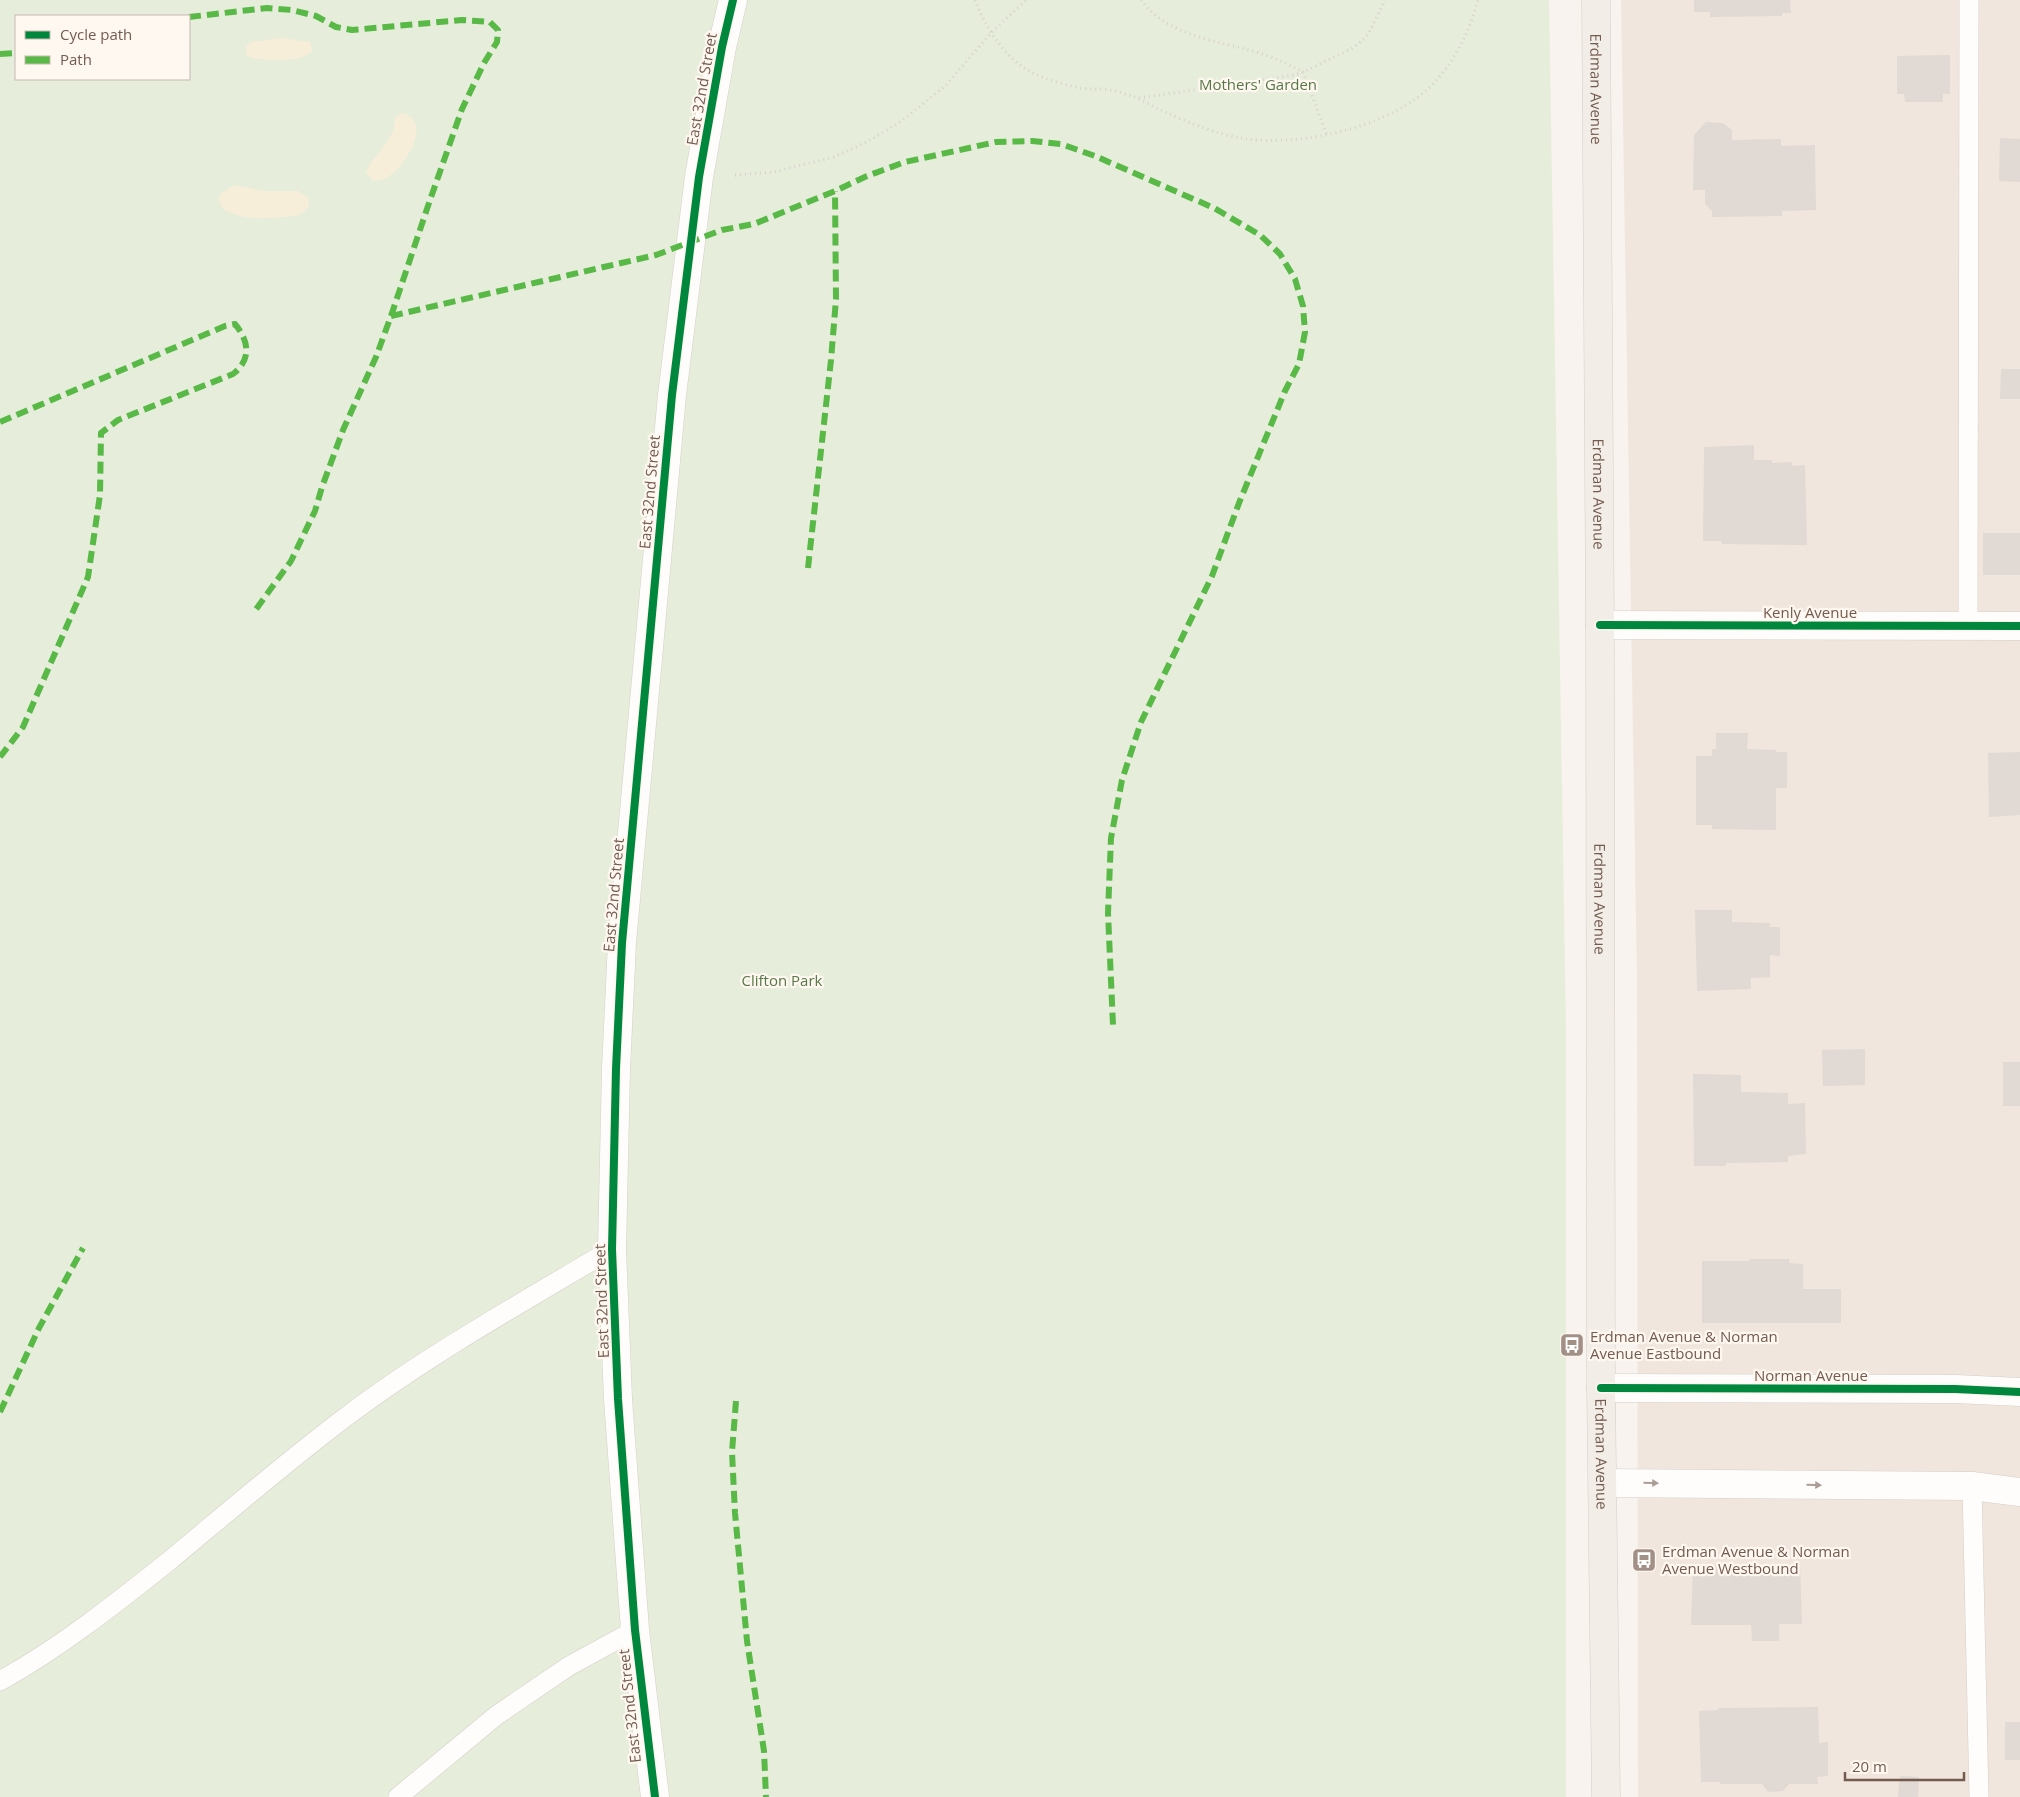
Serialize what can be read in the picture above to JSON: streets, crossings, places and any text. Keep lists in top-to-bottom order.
{
  "streets": {
    "main road": ["Erdman Avenue"],
    "street": ["East 32nd Street", "Kenly Avenue", "Norman Avenue"]
  },
  "crossings": [
    ["Erdman Avenue", "Kenly Avenue"],
    ["Erdman Avenue", "Norman Avenue"]
  ],
  "parks": ["Mothers' Garden", "Clifton Park"],
  "places": {
    "bus stop": ["Erdman Avenue & Norman Avenue Eastbound", "Erdman Avenue & Norman Avenue Westbound"]
  },
  "legend": ["Cycle path", "Path"],
  "scale_bar": "20 m"
}
